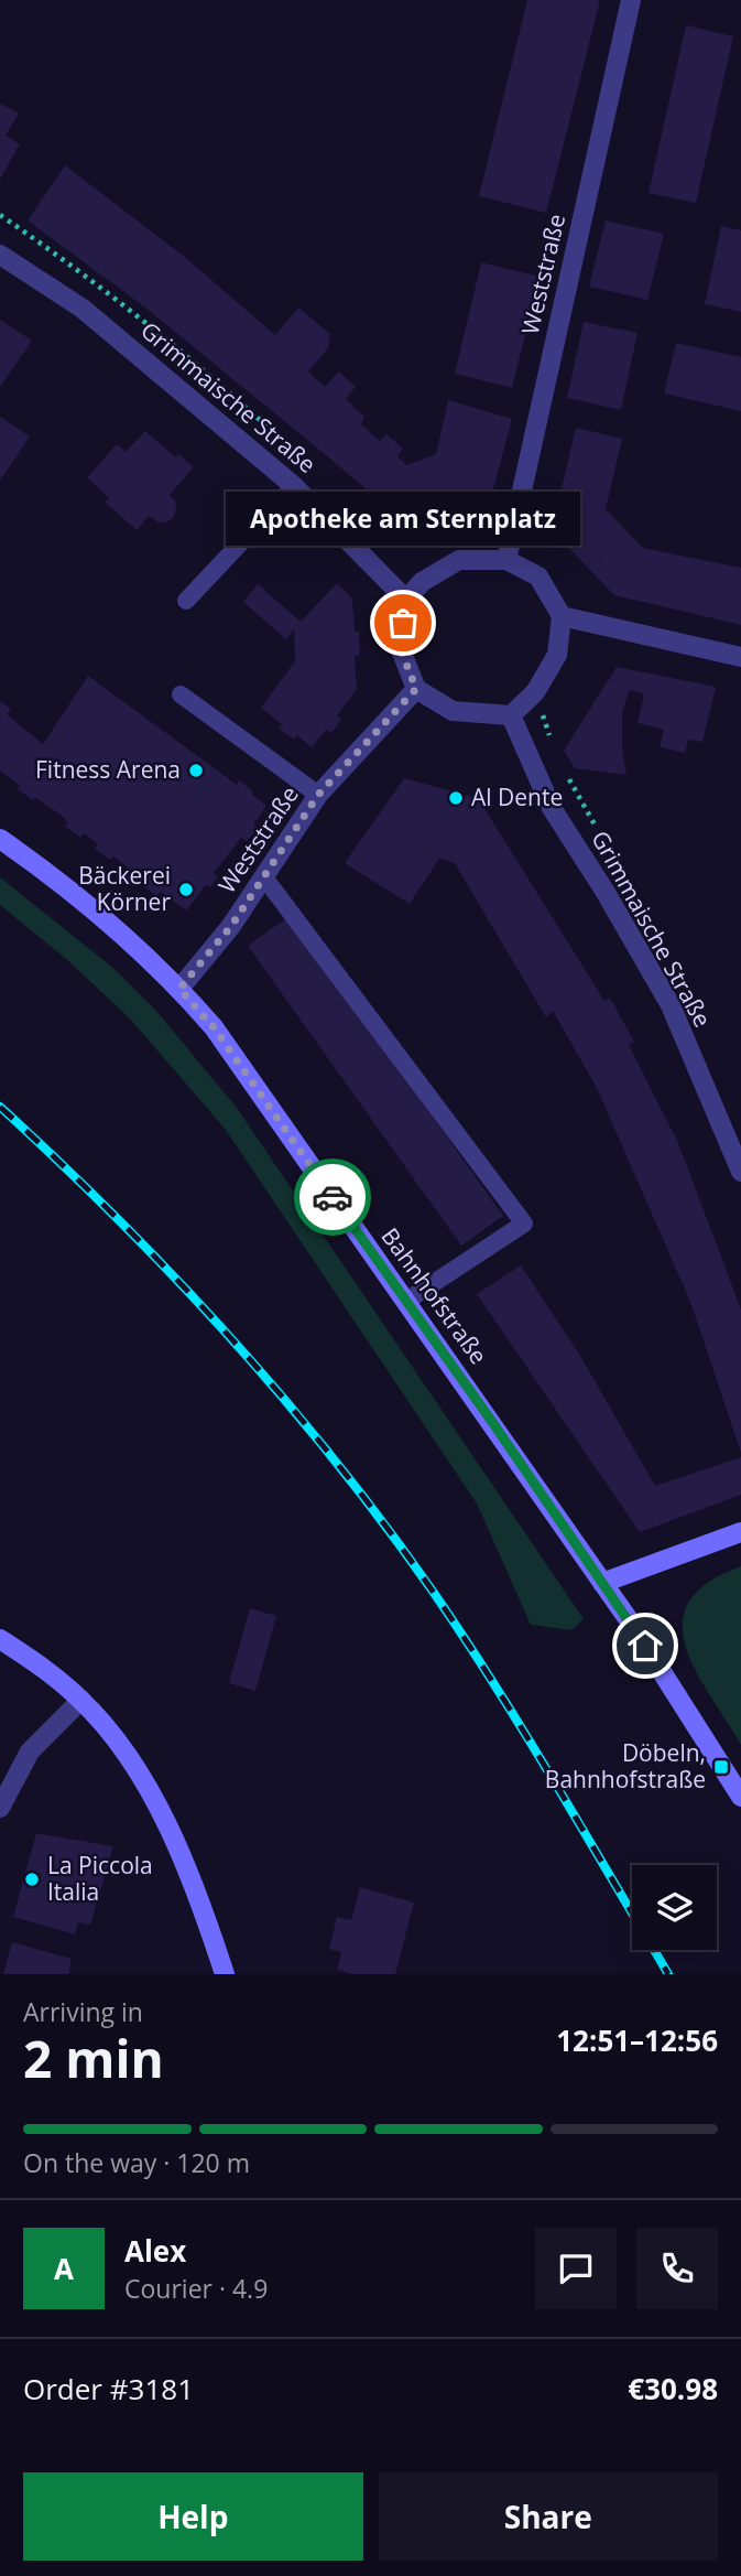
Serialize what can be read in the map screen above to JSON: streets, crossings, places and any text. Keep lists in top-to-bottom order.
{
  "streets": {
    "main road": ["Bahnhofstraße"],
    "street": ["Weststraße", "Grimmaische Straße"]
  },
  "crossings": [
    ["Weststraße", "Grimmaische Straße"],
    ["Weststraße", "Bahnhofstraße"]
  ],
  "places": {
    "other": [
      "Apotheke am Sternplatz",
      "Fitness Arena",
      "Al Dente",
      "Bäckerei Körner",
      "La Piccola Italia"
    ],
    "transit": ["Döbeln, Bahnhofstraße"]
  },
  "page": {
    "bubble": "Apotheke am Sternplatz",
    "heading": ["2 min", "Arriving in", "12:51–12:56"],
    "panel": [
      "Alex",
      "Courier · 4.9",
      "Order #3181",
      "€30.98"
    ],
    "bar": "On the way · 120 m",
    "round": "A",
    "buttons": ["Help", "Share"]
  }
}
